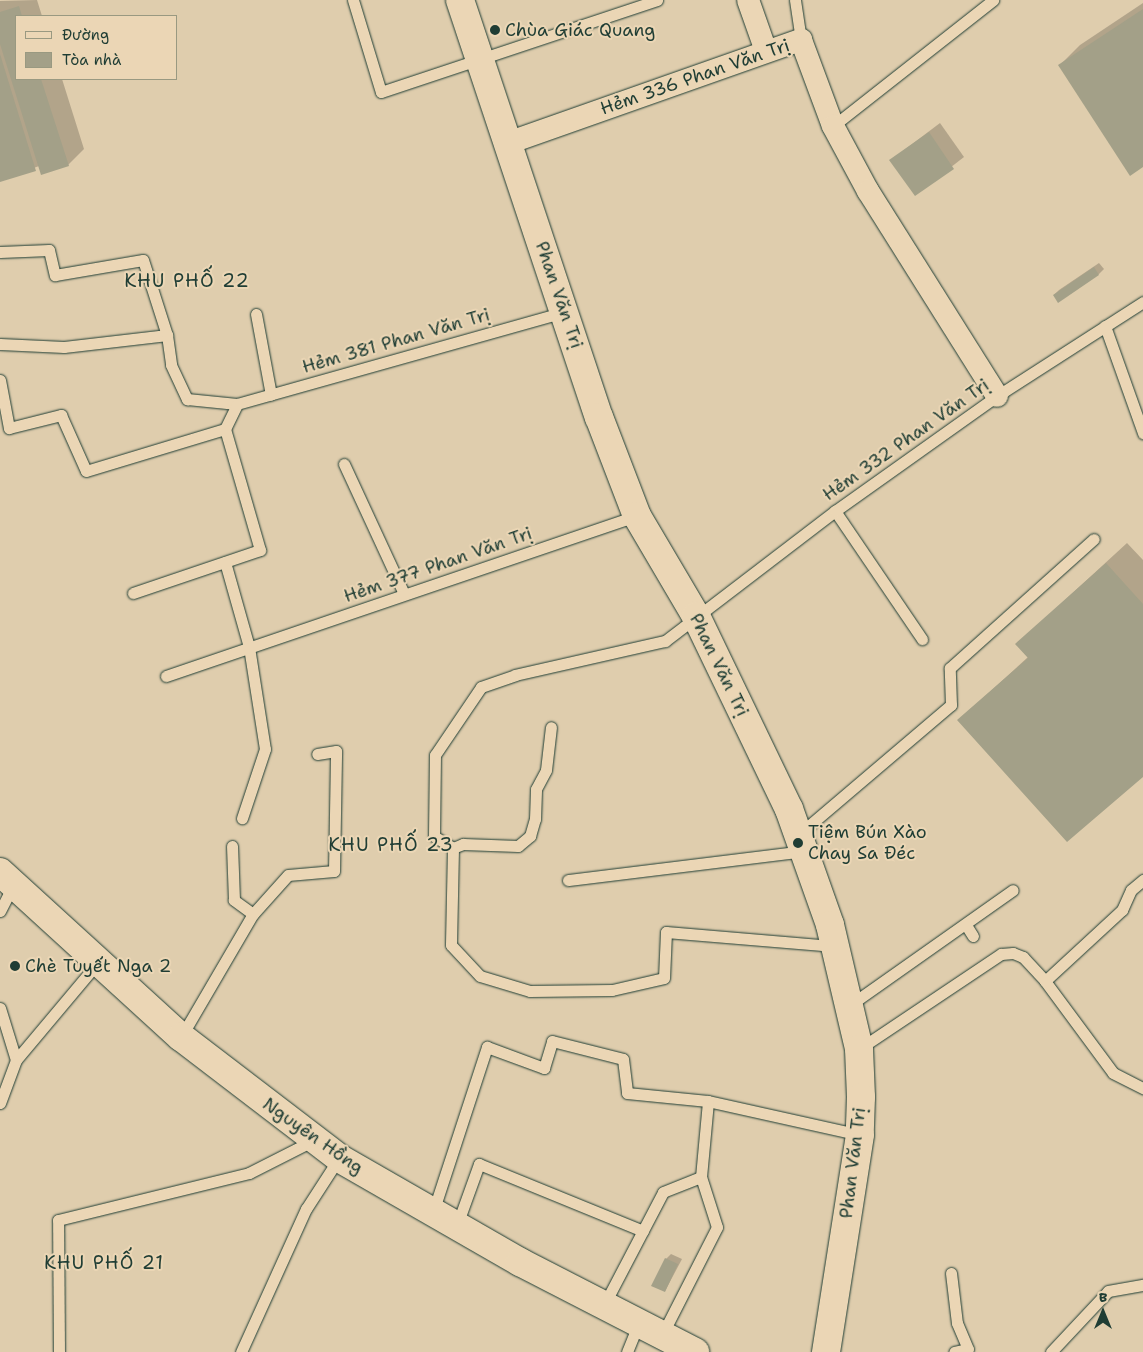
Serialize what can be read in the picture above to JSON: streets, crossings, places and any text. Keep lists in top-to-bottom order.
{
  "streets": {
    "main road": ["Phan Văn Trị", "Nguyên Hồng"],
    "street": ["Hẻm 336 Phan Văn Trị"],
    "lane": ["Hẻm 381 Phan Văn Trị", "Hẻm 332 Phan Văn Trị", "Hẻm 377 Phan Văn Trị"]
  },
  "crossings": [
    ["Hẻm 336 Phan Văn Trị", "Phan Văn Trị"],
    ["Hẻm 336 Phan Văn Trị", "Hẻm 332 Phan Văn Trị"],
    ["Phan Văn Trị", "Hẻm 381 Phan Văn Trị"],
    ["Phan Văn Trị", "Hẻm 332 Phan Văn Trị"],
    ["Phan Văn Trị", "Hẻm 377 Phan Văn Trị"]
  ],
  "districts": ["KHU PHỐ 22", "KHU PHỐ 23", "KHU PHỐ 21"],
  "places": ["Chùa Giác Quang", "Tiệm Bún Xào Chay Sa Đéc", "Chè Tuyết Nga 2"],
  "legend": ["Đường", "Tòa nhà"],
  "north": "top"
}
